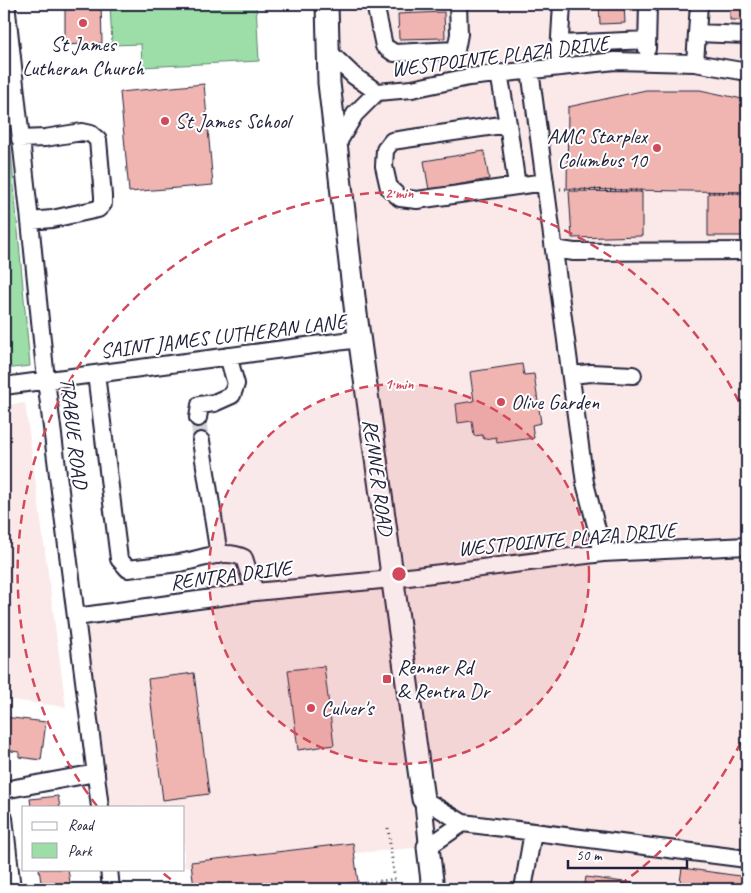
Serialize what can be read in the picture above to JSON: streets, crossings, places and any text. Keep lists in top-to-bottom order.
{
  "streets": {
    "main road": ["RENNER ROAD"],
    "street": [
      "WESTPOINTE PLAZA DRIVE",
      "SAINT JAMES LUTHERAN LANE",
      "TRABUE ROAD",
      "RENTRA DRIVE"
    ]
  },
  "crossings": [
    ["WESTPOINTE PLAZA DRIVE", "RENNER ROAD"],
    ["WESTPOINTE PLAZA DRIVE", "RENTRA DRIVE"],
    ["SAINT JAMES LUTHERAN LANE", "TRABUE ROAD"],
    ["SAINT JAMES LUTHERAN LANE", "RENNER ROAD"],
    ["TRABUE ROAD", "RENTRA DRIVE"],
    ["RENNER ROAD", "RENTRA DRIVE"]
  ],
  "places": {
    "other": [
      "St James Lutheran Church",
      "St James School",
      "AMC Starplex Columbus 10",
      "Olive Garden",
      "Culver's"
    ],
    "transit": ["Renner Rd & Rentra Dr"]
  },
  "legend": ["Road", "Park"],
  "scale_bar": "50 m",
  "rings": ["2 min", "1 min"]
}
